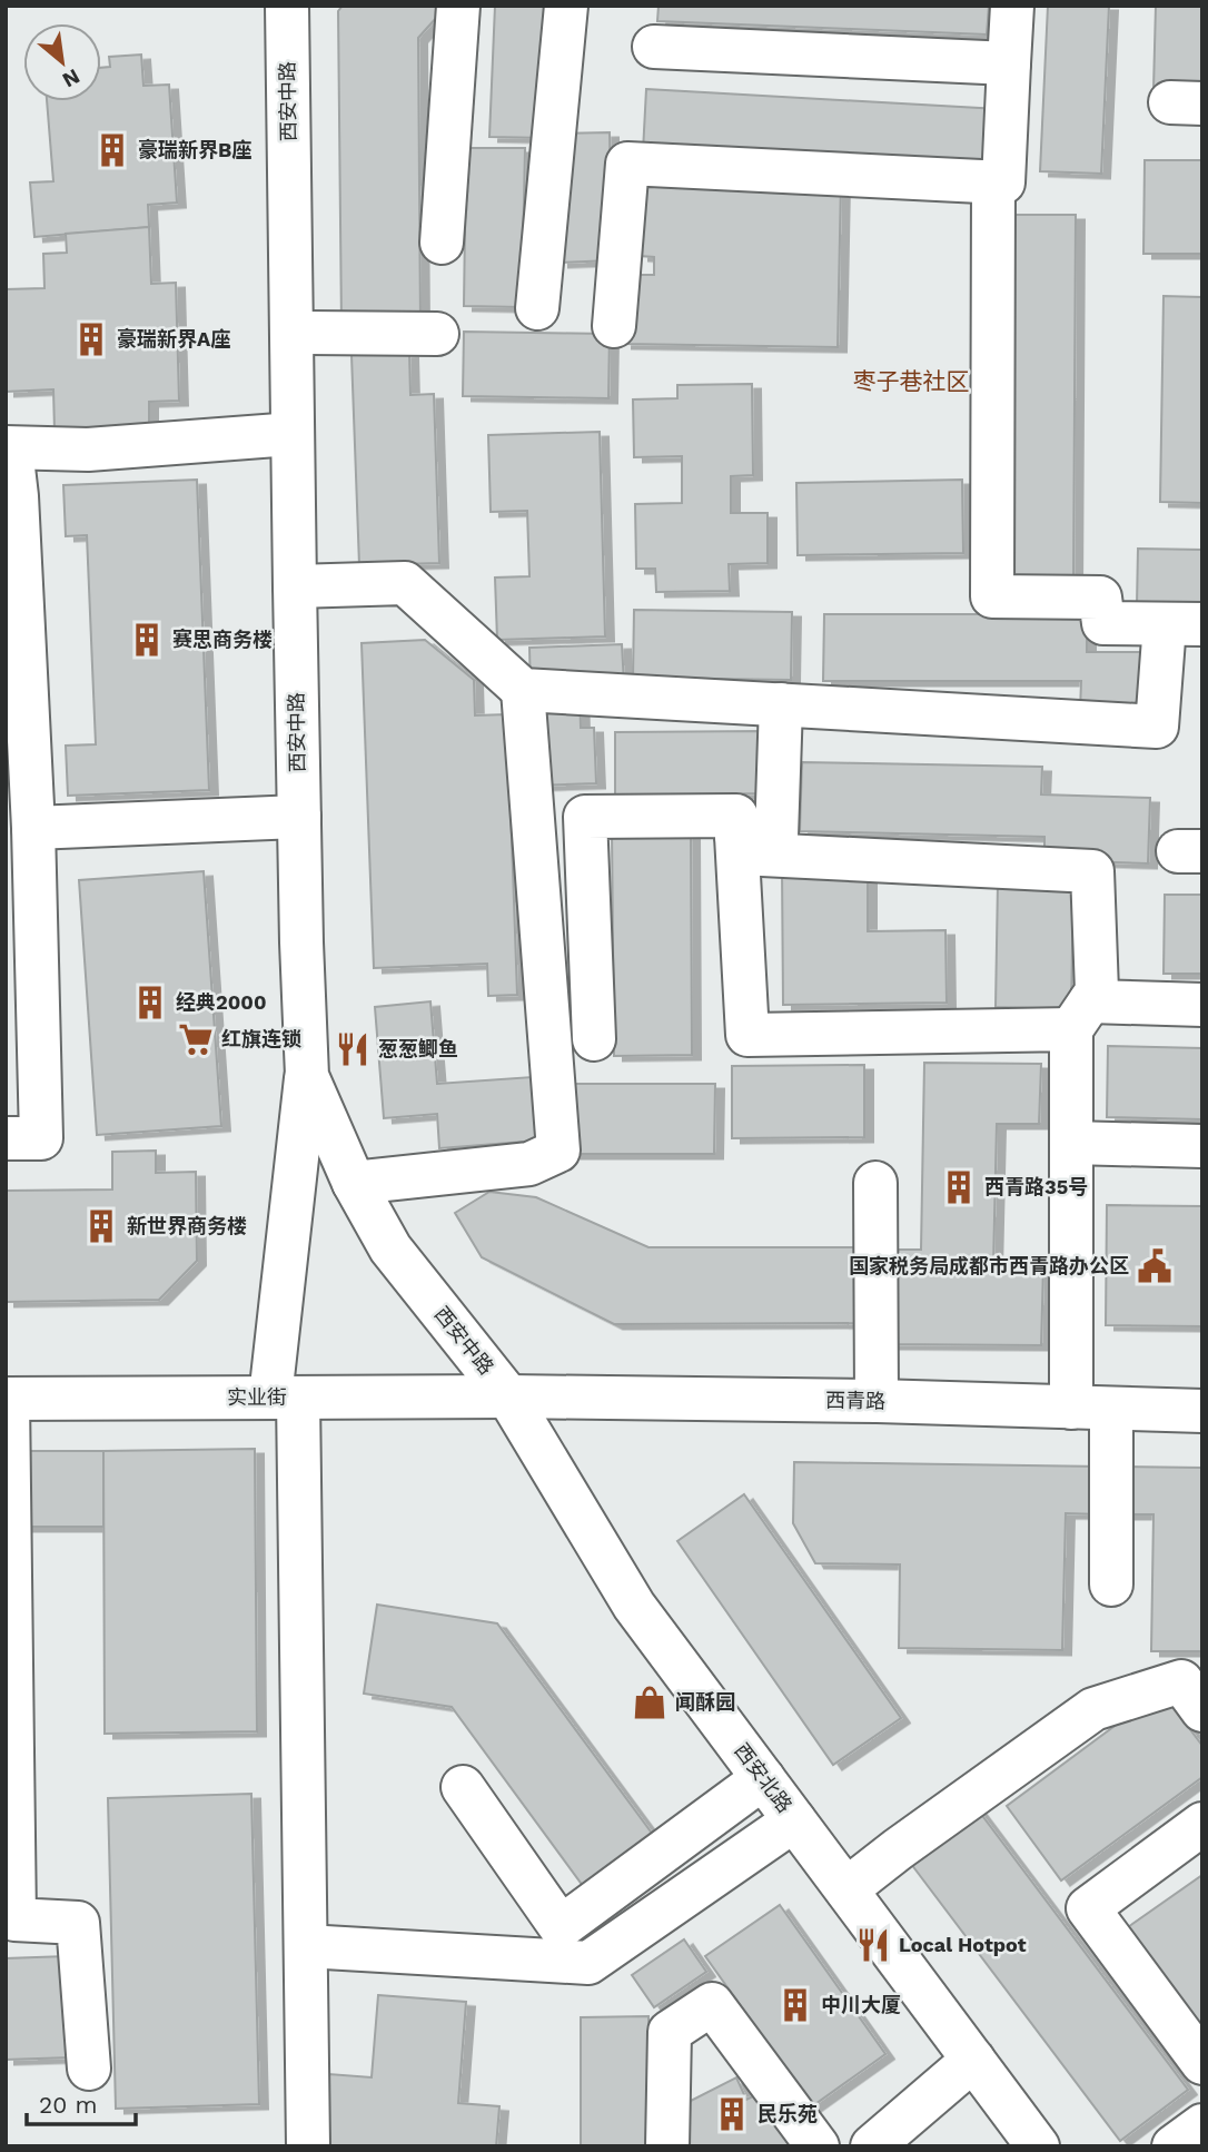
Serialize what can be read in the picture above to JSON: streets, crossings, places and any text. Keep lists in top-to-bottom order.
{
  "streets": {
    "street": [
      "西安中路",
      "实业街",
      "西青路",
      "西安北路"
    ]
  },
  "crossings": [
    ["西安中路", "实业街"],
    ["西安中路", "西青路"],
    ["西安中路", "西安北路"],
    ["实业街", "西青路"],
    ["实业街", "西安北路"],
    ["西青路", "西安北路"]
  ],
  "districts": ["枣子巷社区"],
  "places": {
    "building": [
      "豪瑞新界B座",
      "豪瑞新界A座",
      "赛思商务楼",
      "经典2000",
      "西青路35号",
      "新世界商务楼",
      "中川大厦",
      "民乐苑"
    ],
    "supermarket": ["红旗连锁"],
    "restaurant": ["葱葱鲫鱼", "Local Hotpot"],
    "public building": ["国家税务局成都市西青路办公区"],
    "shop": ["闻酥园"]
  },
  "scale_bar": "20 m",
  "north": "bottom right"
}
